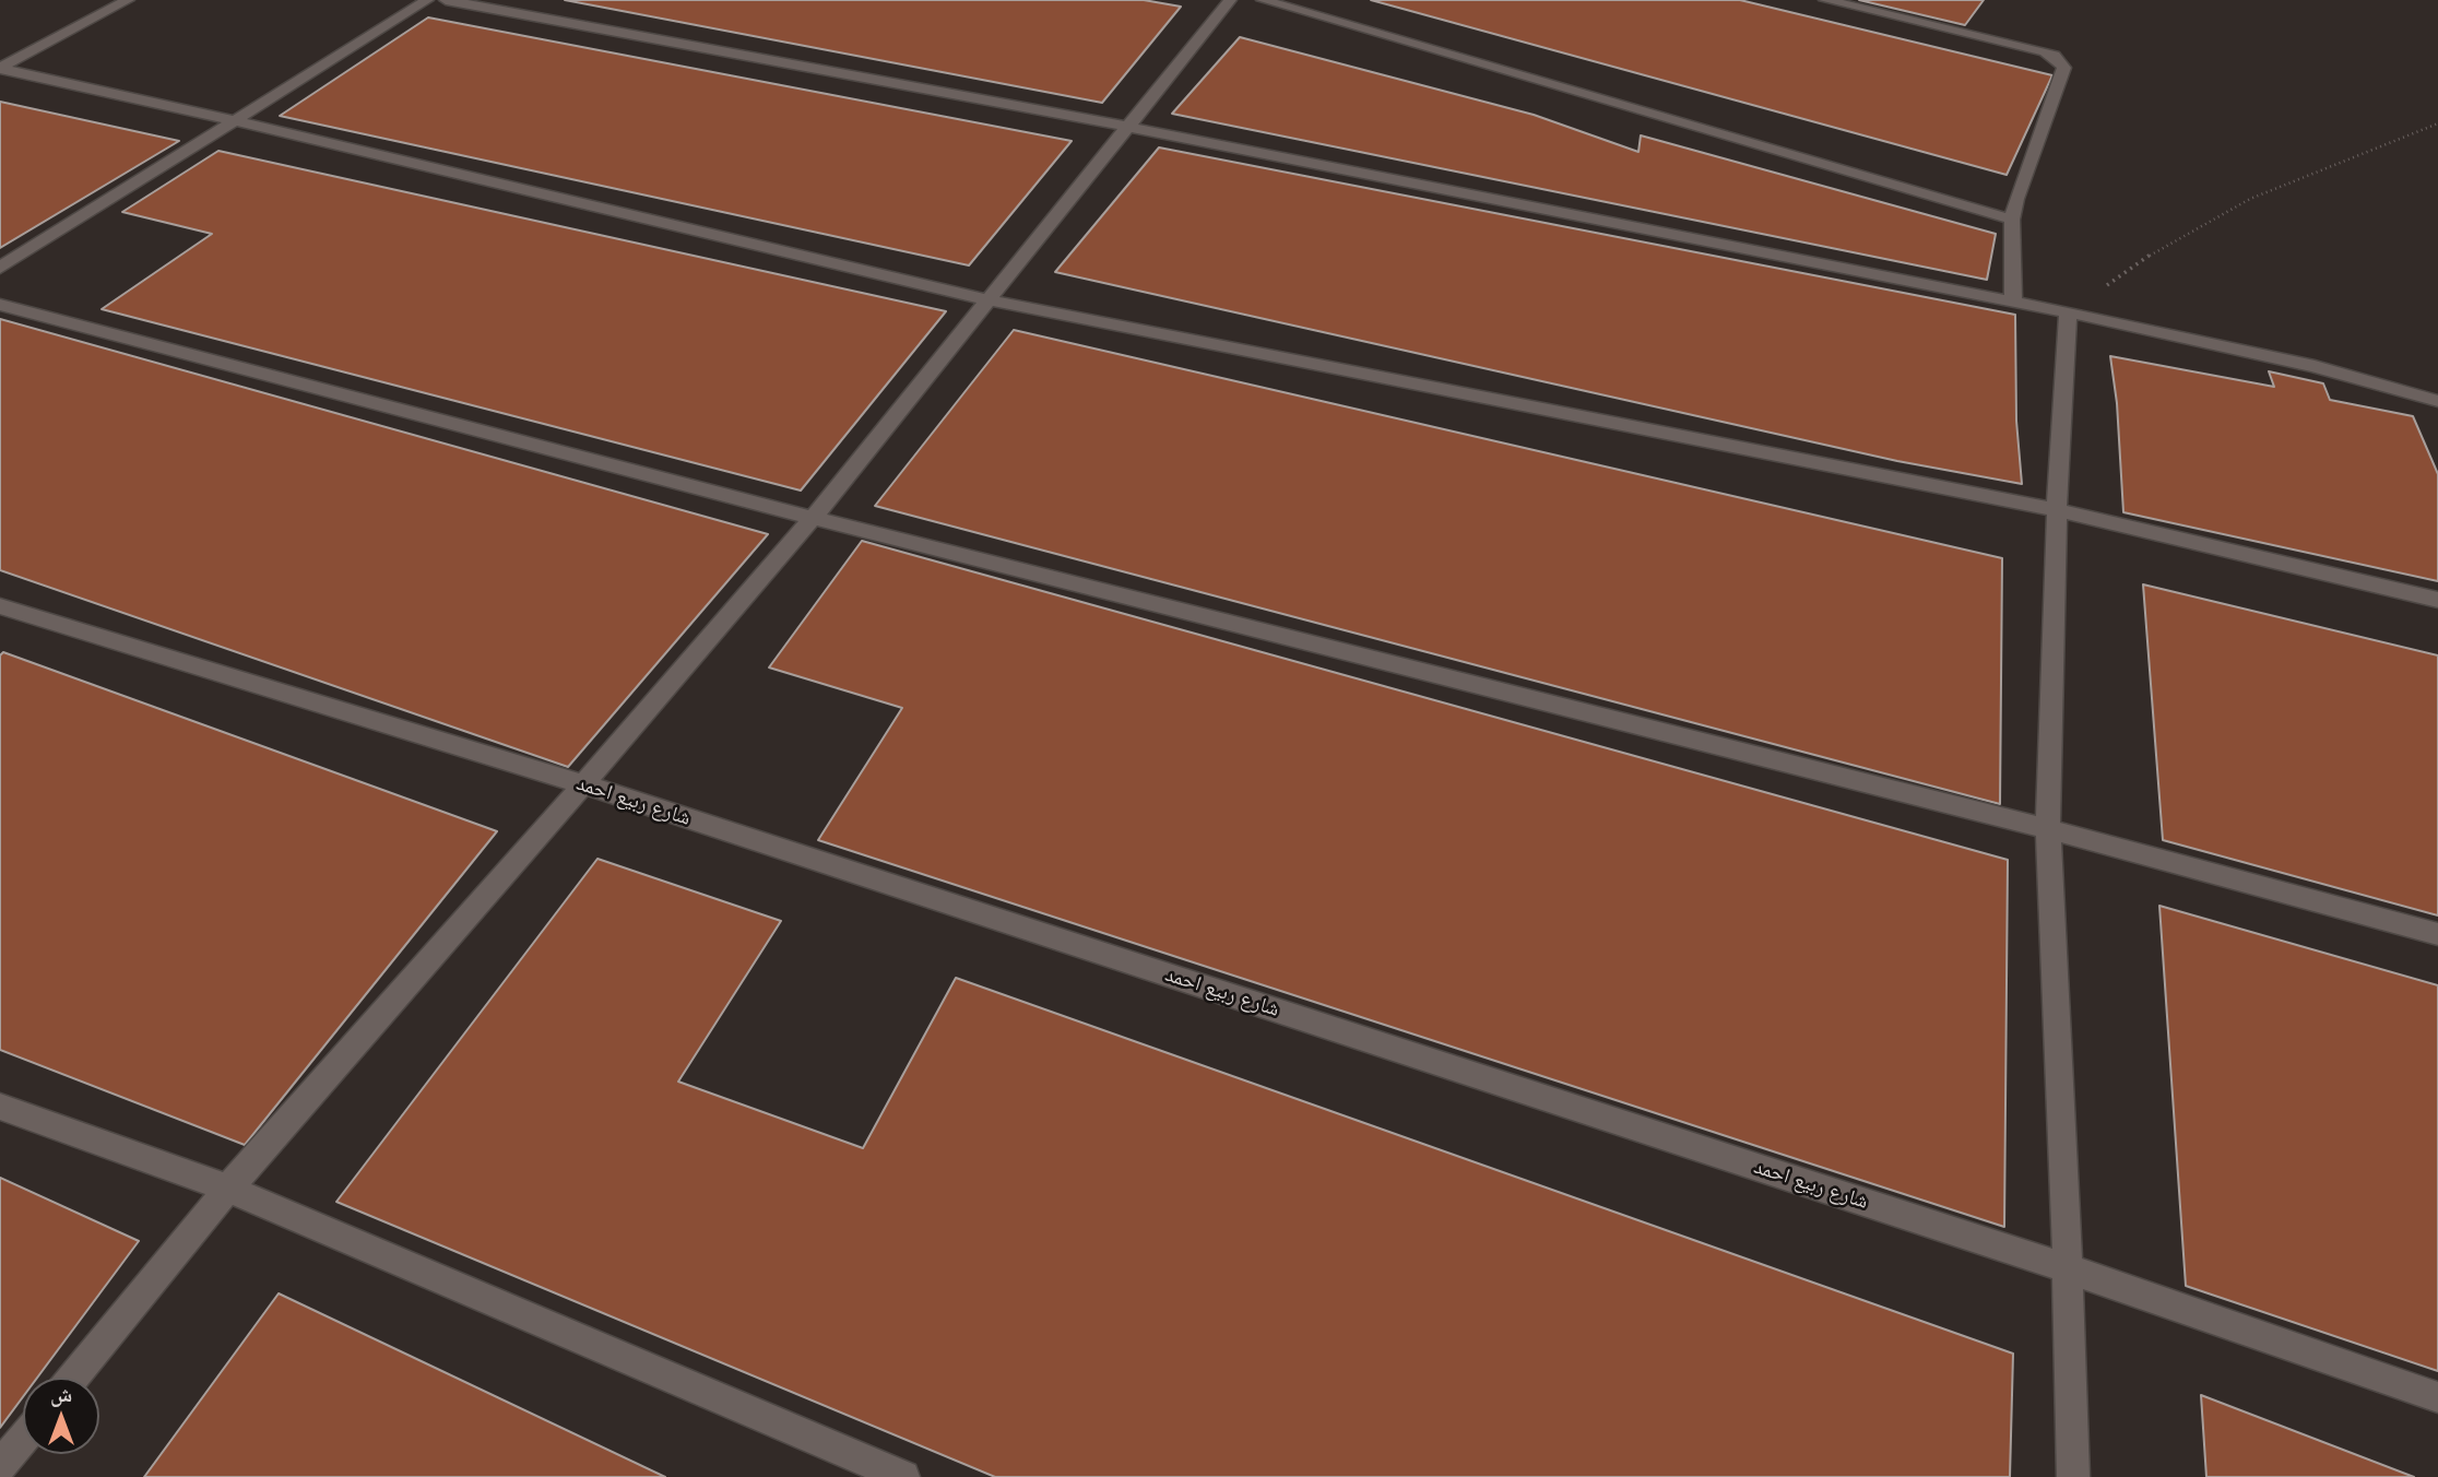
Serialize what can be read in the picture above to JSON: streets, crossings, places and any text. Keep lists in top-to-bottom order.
{
  "streets": {
    "street": ["شارع ربيع احمد"]
  },
  "north": "top"
}
